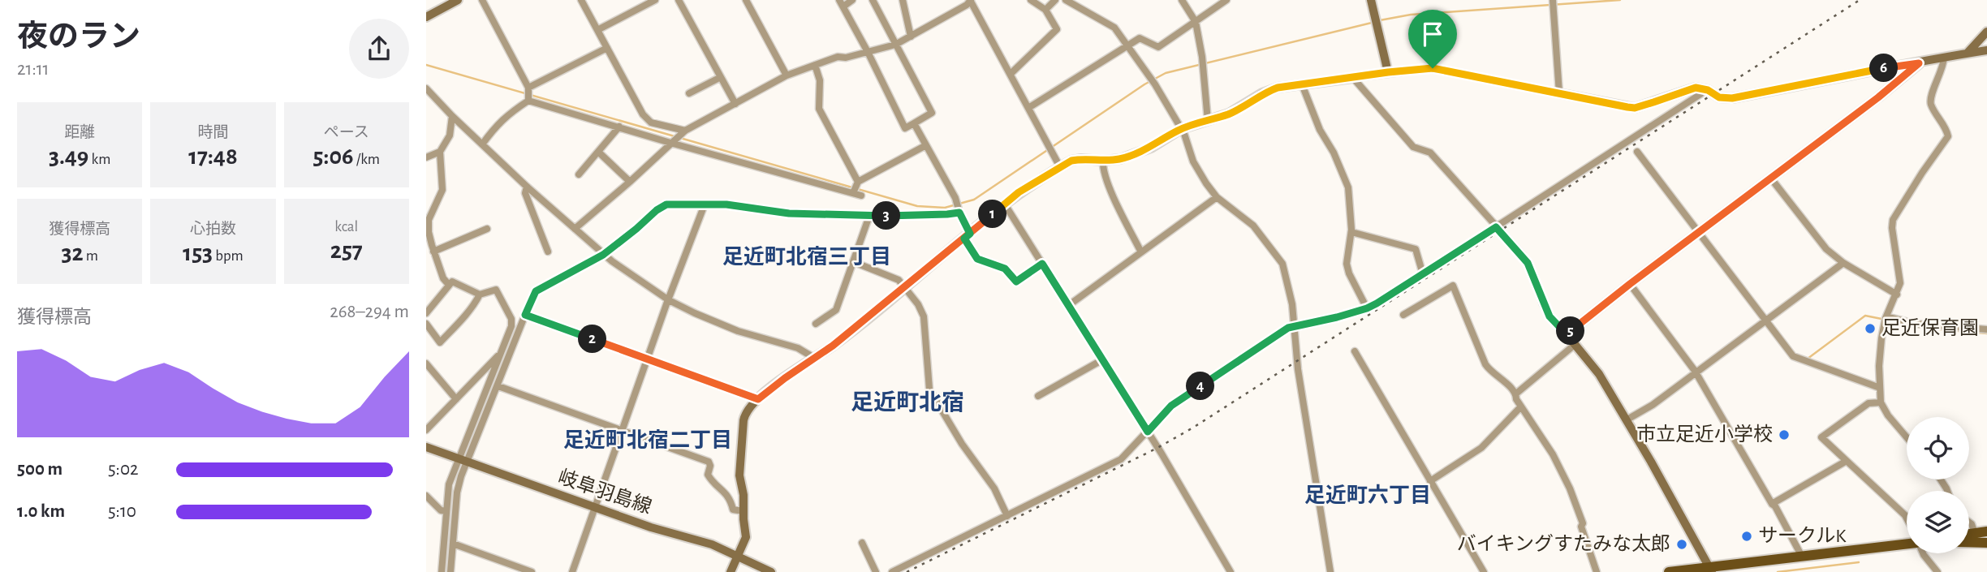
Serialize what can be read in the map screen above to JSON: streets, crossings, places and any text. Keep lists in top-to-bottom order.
{
  "streets": {
    "street": ["岐阜羽島線"]
  },
  "districts": [
    "足近町北宿三丁目",
    "足近町北宿",
    "足近町北宿二丁目",
    "足近町六丁目"
  ],
  "places": [
    "足近保育園",
    "市立足近小学校",
    "サークルK",
    "バイキングすたみな太郎"
  ],
  "page": {
    "heading": ["夜のラン", "21:11"],
    "pins": [
      "6",
      "1",
      "3",
      "5",
      "2",
      "4"
    ],
    "stats": [
      ["距離", "3.49 km"],
      ["時間", "17:48"],
      ["ペース", "5:06 /km"],
      ["獲得標高", "32 m"],
      ["心拍数", "153 bpm"],
      ["kcal", "257"]
    ],
    "chart": ["獲得標高", "268–294 m"],
    "list": [
      {
        "name": "500 m",
        "note": "5:02"
      },
      {
        "name": "1.0 km",
        "note": "5:10"
      }
    ]
  }
}
